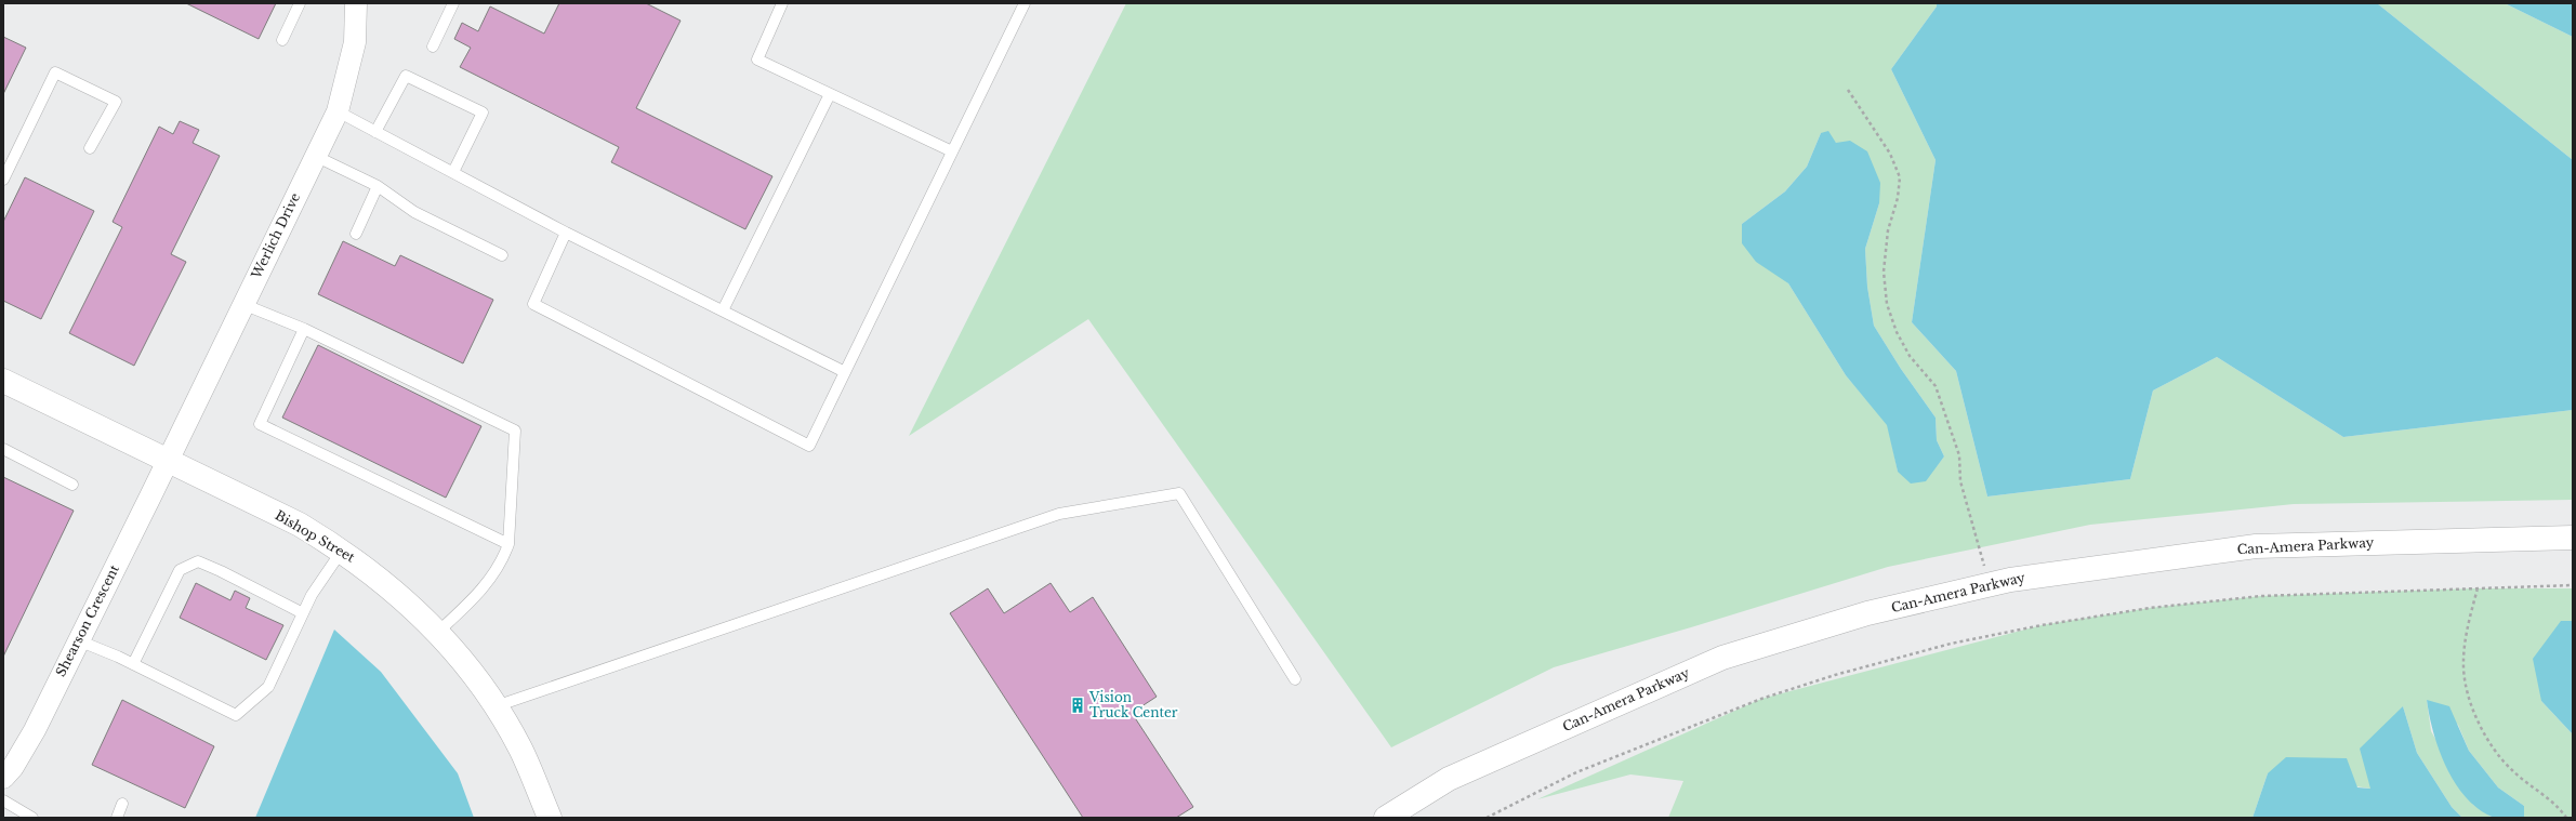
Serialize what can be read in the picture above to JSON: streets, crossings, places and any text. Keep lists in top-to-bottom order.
{
  "streets": {
    "main road": ["Bishop Street", "Can-Amera Parkway"],
    "street": ["Werlich Drive", "Shearson Crescent"]
  },
  "crossings": [
    ["Werlich Drive", "Bishop Street"],
    ["Werlich Drive", "Shearson Crescent"],
    ["Bishop Street", "Shearson Crescent"]
  ],
  "places": {
    "building": ["Vision Truck Center"]
  }
}
